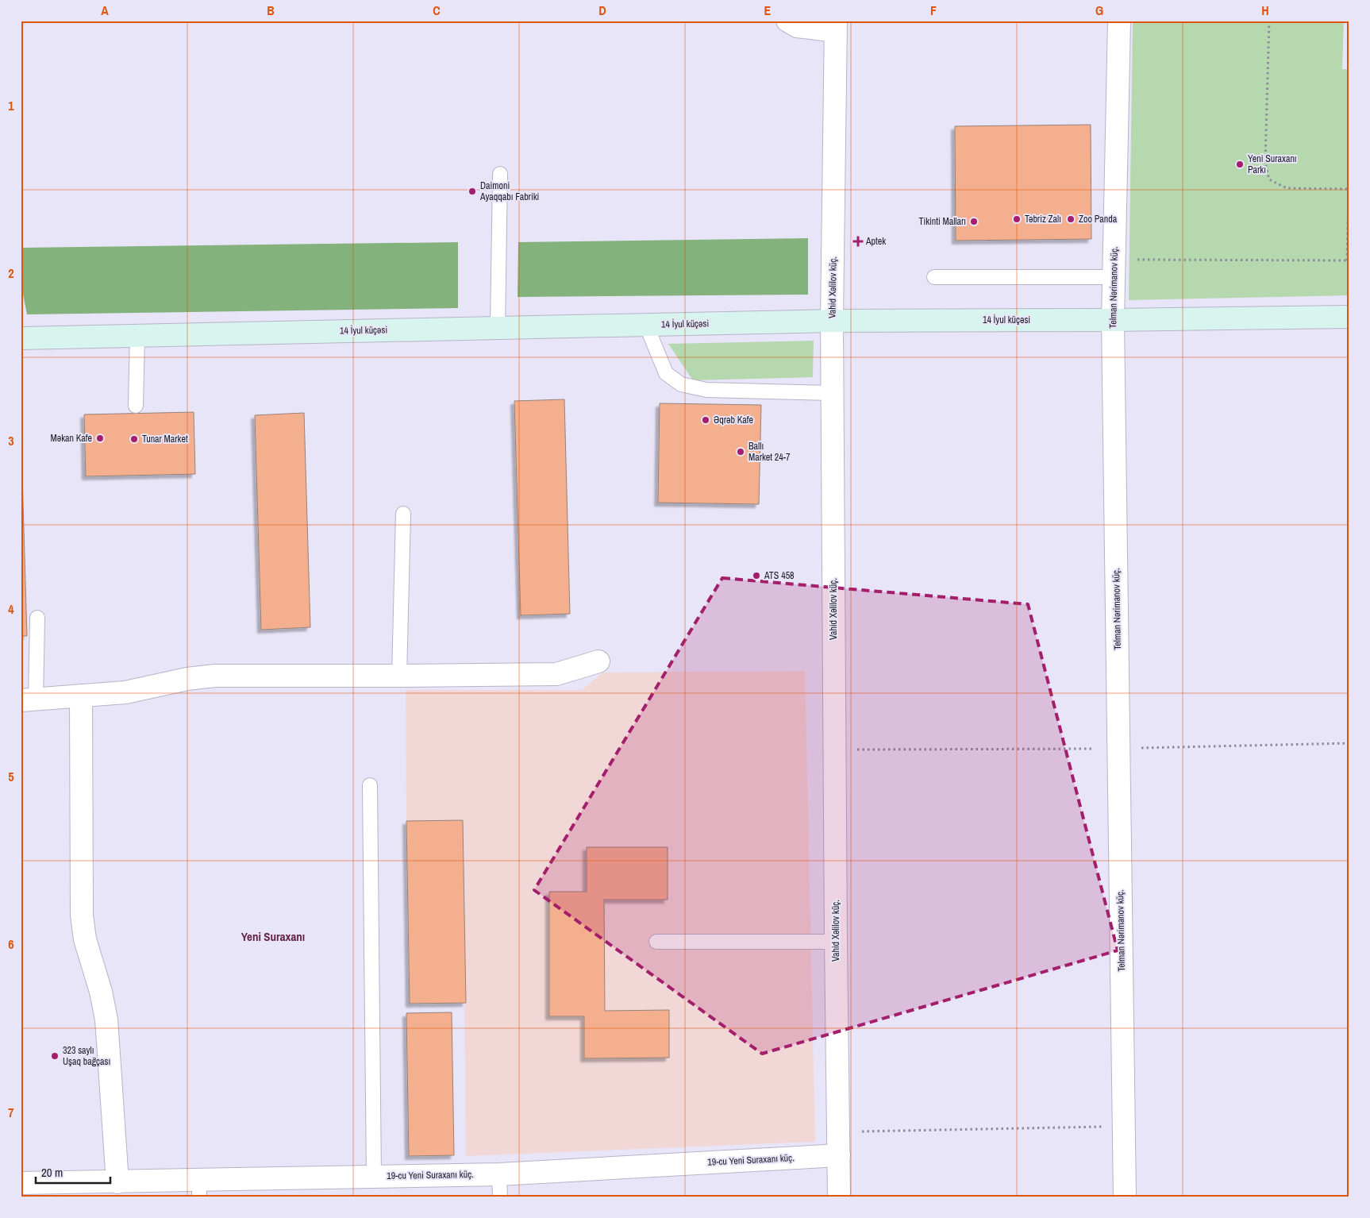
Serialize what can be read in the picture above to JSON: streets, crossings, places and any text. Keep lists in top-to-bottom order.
{
  "streets": {
    "street": [
      "Vahid Xəlilov küç.",
      "Telman Nərimanov küç.",
      "14 İyul küçəsi",
      "19-cu Yeni Suraxanı küç."
    ]
  },
  "crossings": [
    ["Vahid Xəlilov küç.", "14 İyul küçəsi"],
    ["Vahid Xəlilov küç.", "19-cu Yeni Suraxanı küç."],
    ["Telman Nərimanov küç.", "14 İyul küçəsi"]
  ],
  "districts": ["Yeni Suraxanı"],
  "places": {
    "other": [
      "Yeni Suraxanı Parkı",
      "Daimoni Ayaqqabı Fabriki",
      "Təbriz Zalı",
      "Zoo Panda",
      "Tikinti Malları",
      "Əqrəb Kafe",
      "Məkan Kafe",
      "Tunar Market",
      "Ballı Market 24-7",
      "ATS 458",
      "323 saylı Uşaq bağçası"
    ],
    "health": ["Aptek"]
  },
  "scale_bar": "20 m",
  "grid": {
    "columns": [
      "A",
      "B",
      "C",
      "D",
      "E",
      "F",
      "G",
      "H"
    ],
    "rows": [
      "1",
      "2",
      "3",
      "4",
      "5",
      "6",
      "7"
    ]
  }
}
